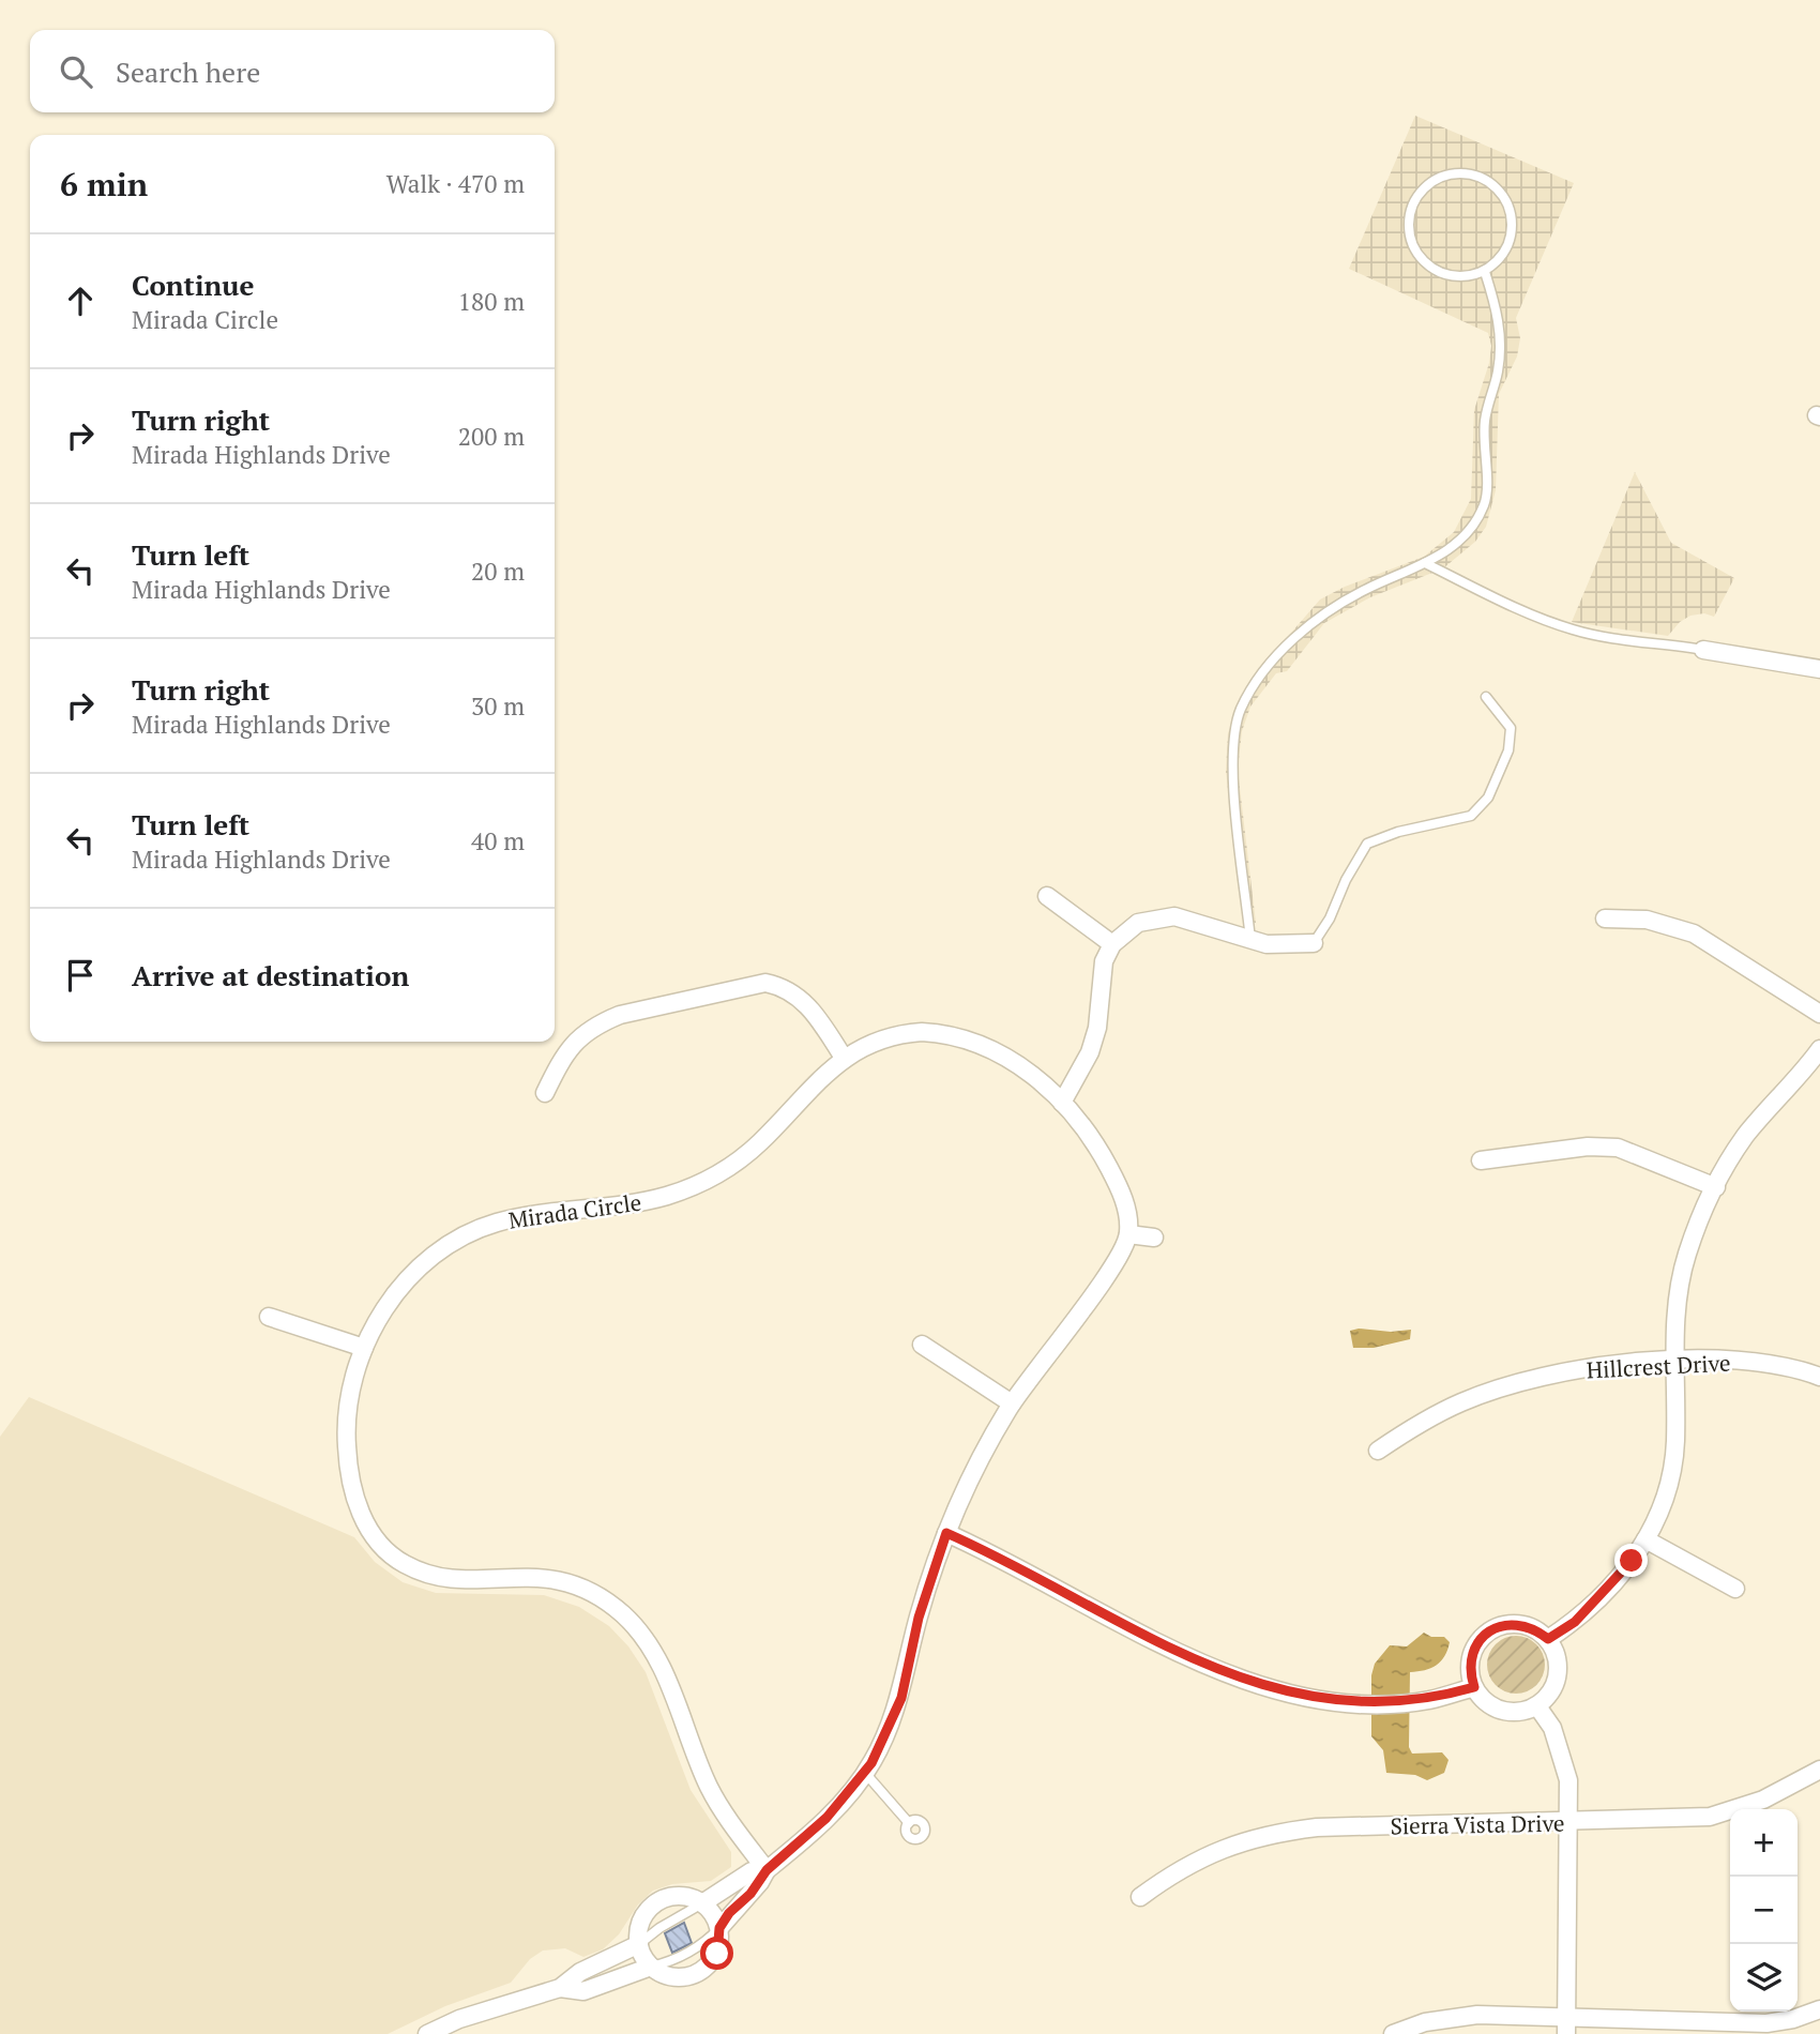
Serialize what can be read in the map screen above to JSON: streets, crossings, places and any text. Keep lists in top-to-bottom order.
{
  "streets": {
    "street": ["Mirada Circle", "Hillcrest Drive", "Sierra Vista Drive"]
  },
  "page": {
    "search": "Search here",
    "heading": ["6 min", "Walk · 470 m"],
    "list": [
      ["Continue", "Mirada Circle", "180 m"],
      ["Turn right", "Mirada Highlands Drive", "200 m"],
      ["Turn left", "Mirada Highlands Drive", "20 m"],
      ["Turn right", "Mirada Highlands Drive", "30 m"],
      ["Turn left", "Mirada Highlands Drive", "40 m"],
      "Arrive at destination"
    ],
    "map_buttons": ["+", "−"]
  }
}
